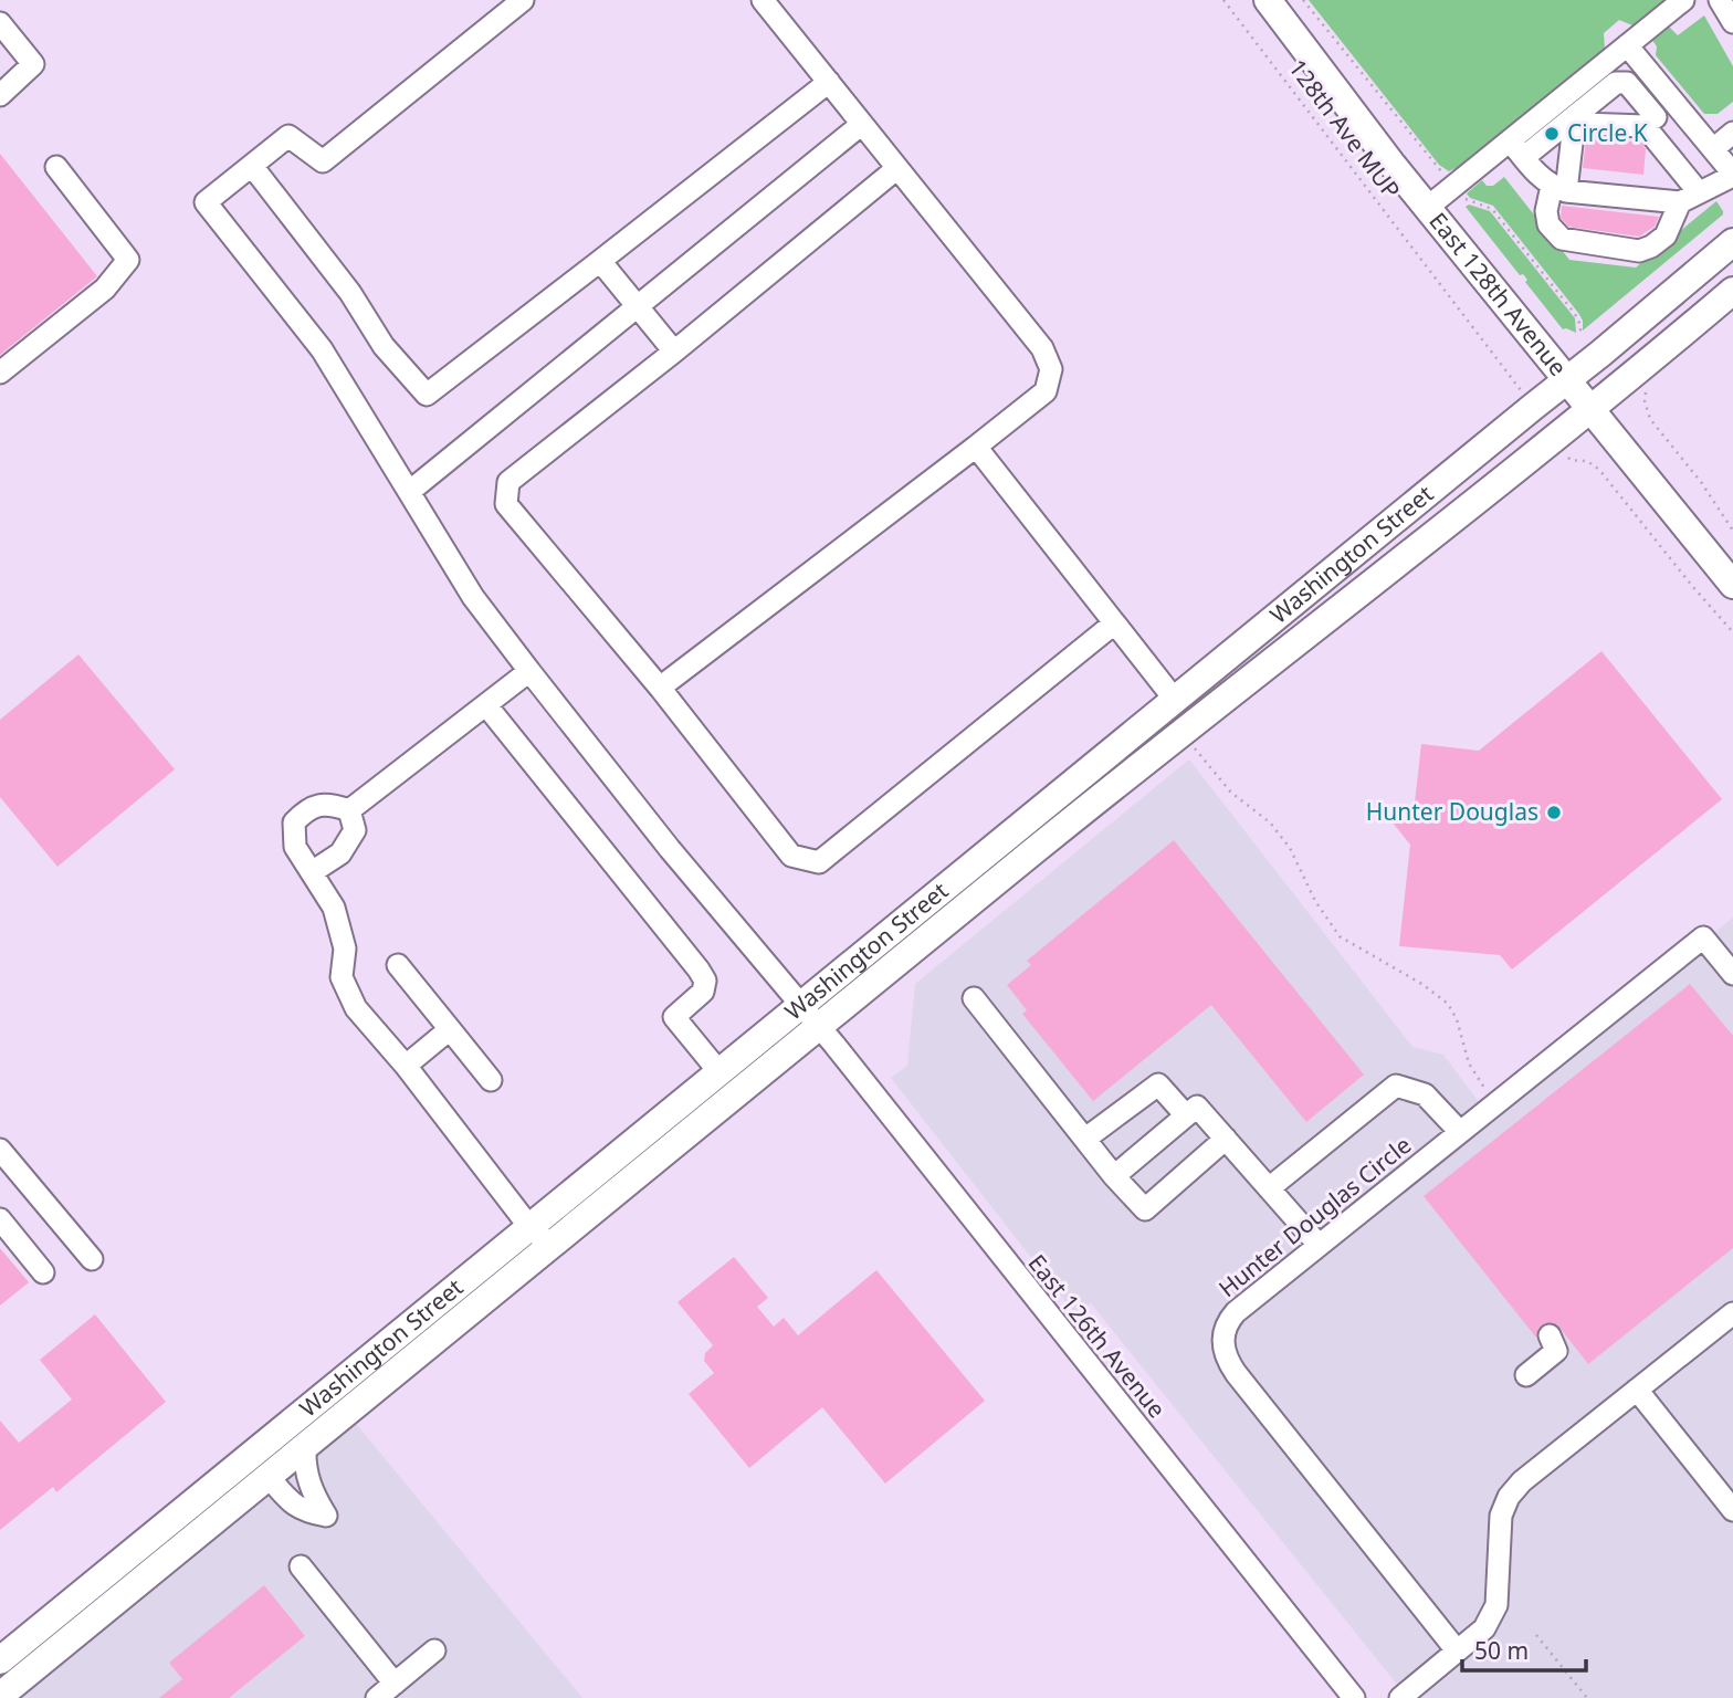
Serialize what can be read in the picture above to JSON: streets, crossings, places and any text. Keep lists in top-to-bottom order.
{
  "streets": {
    "main road": ["East 128th Avenue", "Washington Street"],
    "street": ["Hunter Douglas Circle", "East 126th Avenue"],
    "path": ["128th Ave MUP"]
  },
  "crossings": [
    ["East 128th Avenue", "Washington Street"],
    ["Washington Street", "East 126th Avenue"]
  ],
  "places": ["Circle K", "Hunter Douglas"],
  "scale_bar": "50 m"
}
